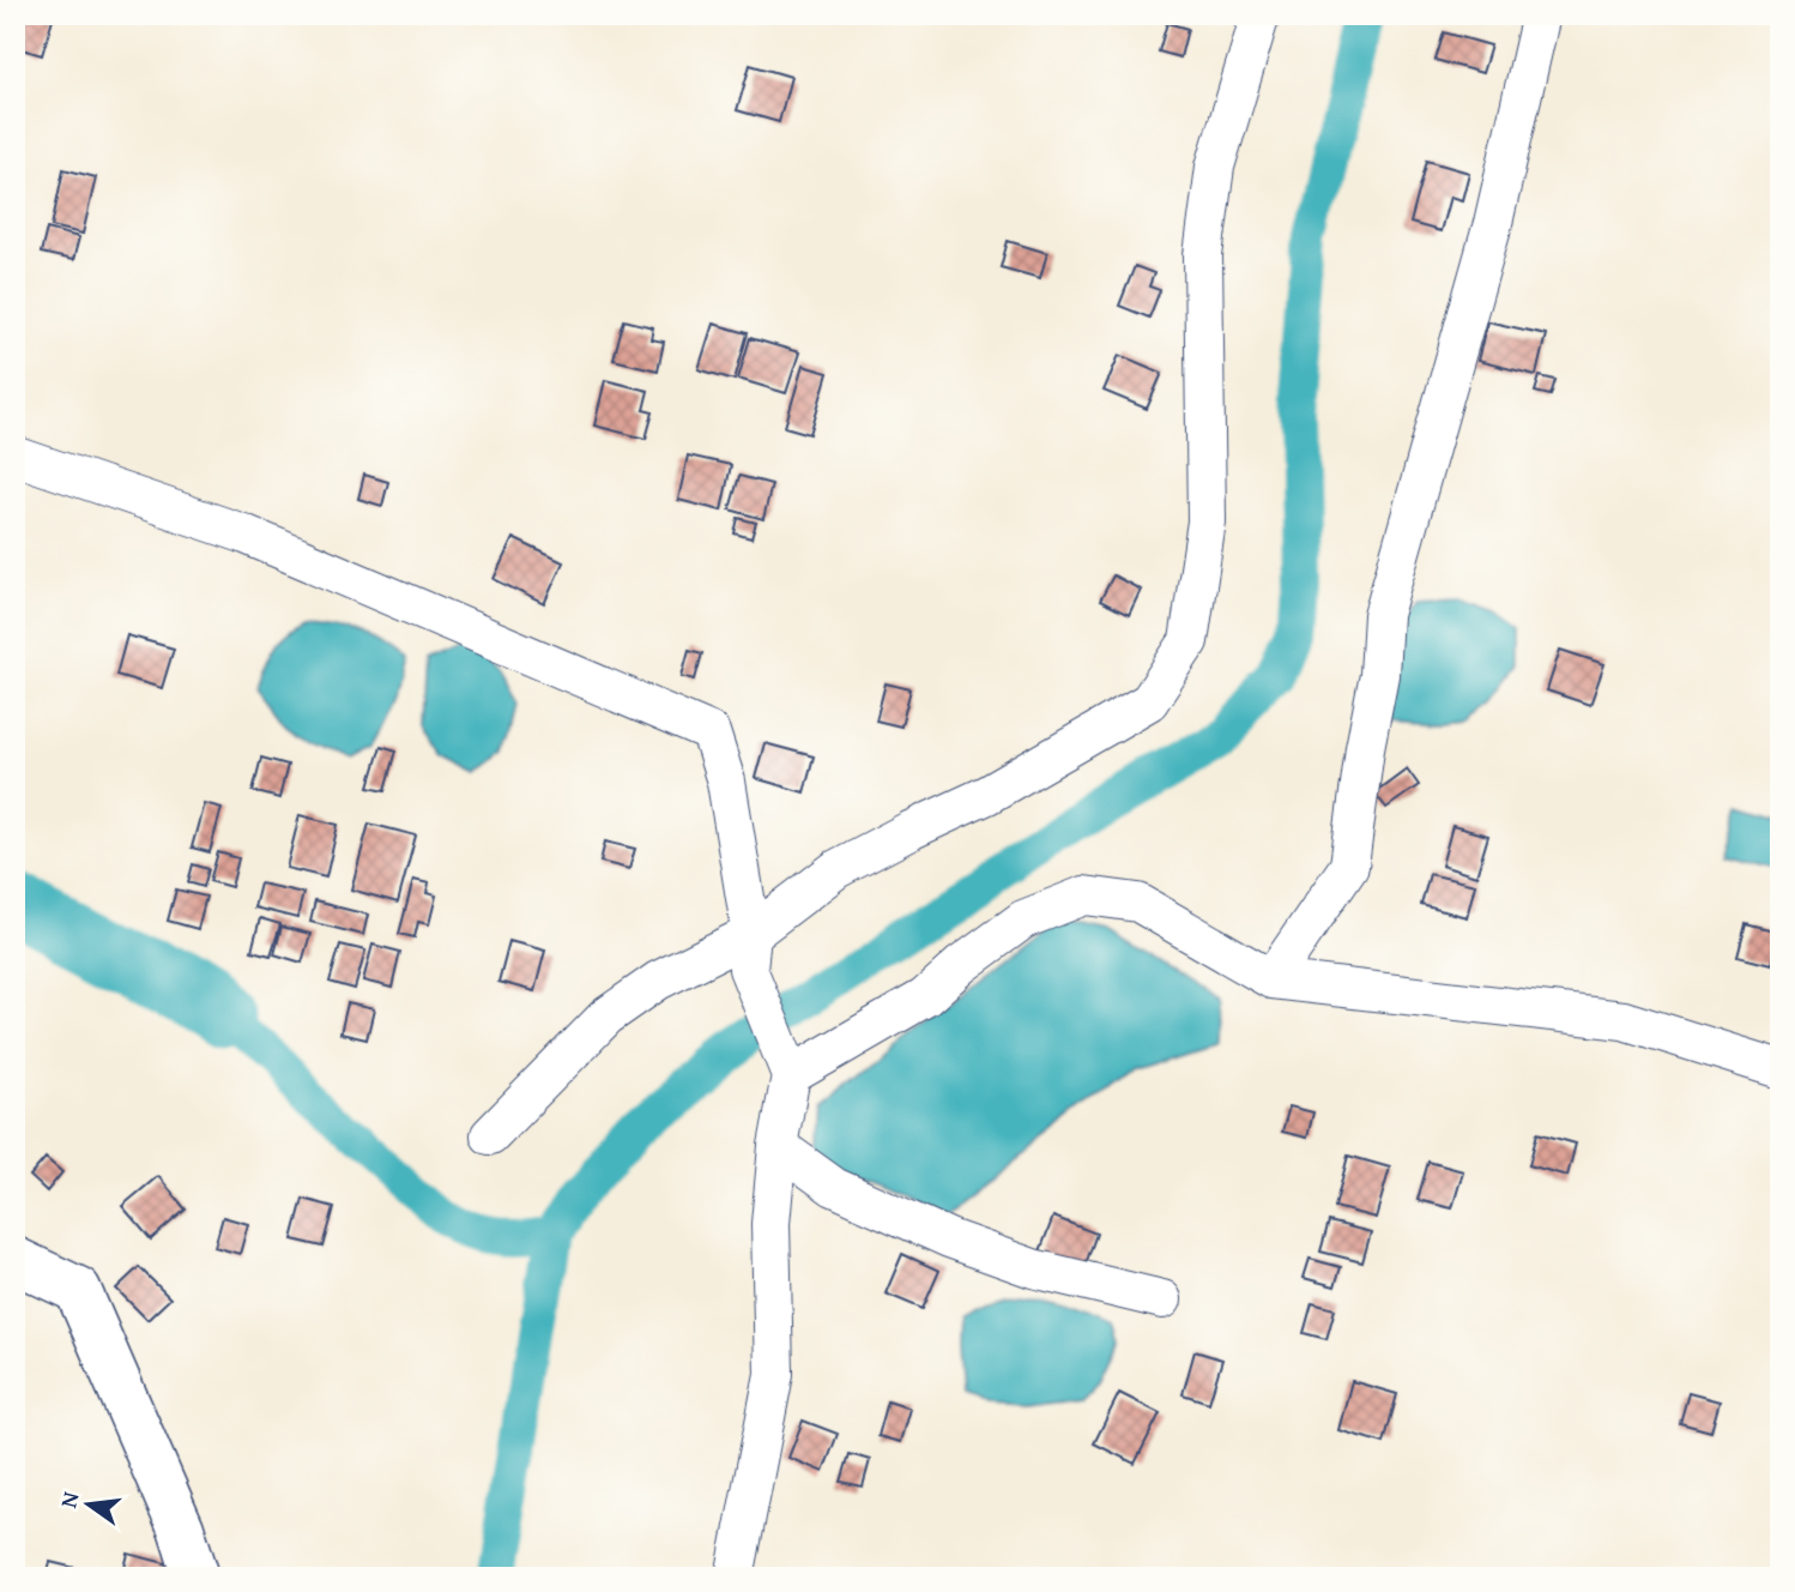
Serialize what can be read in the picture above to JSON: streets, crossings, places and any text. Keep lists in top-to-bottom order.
{
  "north": "left"
}
